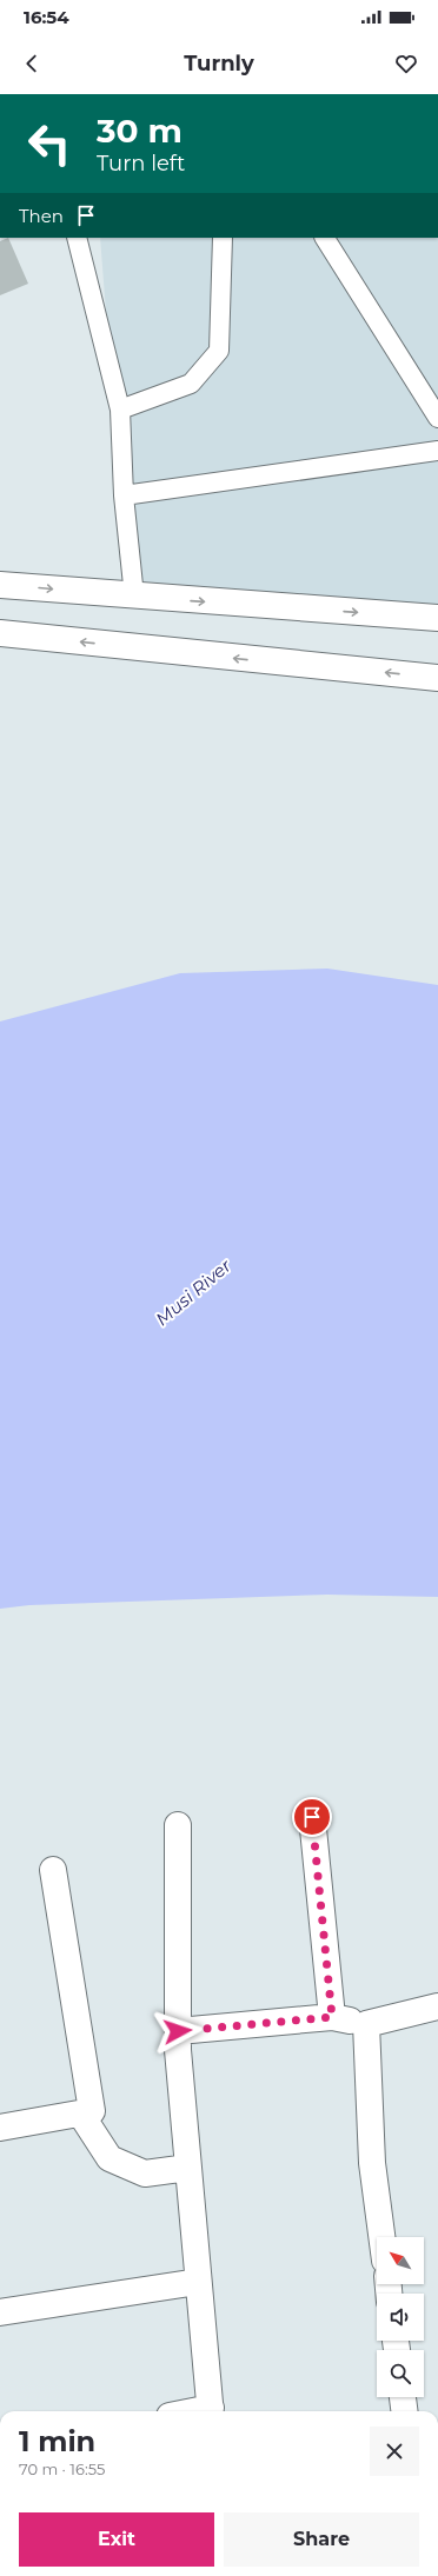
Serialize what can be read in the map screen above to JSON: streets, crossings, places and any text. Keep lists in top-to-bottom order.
{
  "water": ["Musi River"],
  "north": "top left",
  "page": {
    "status": "16:54",
    "header": "Turnly",
    "turn": ["30 m", "Turn left"],
    "then": "Then",
    "heading": ["1 min", "70 m · 16:55"],
    "buttons": ["Exit", "Share"]
  }
}
